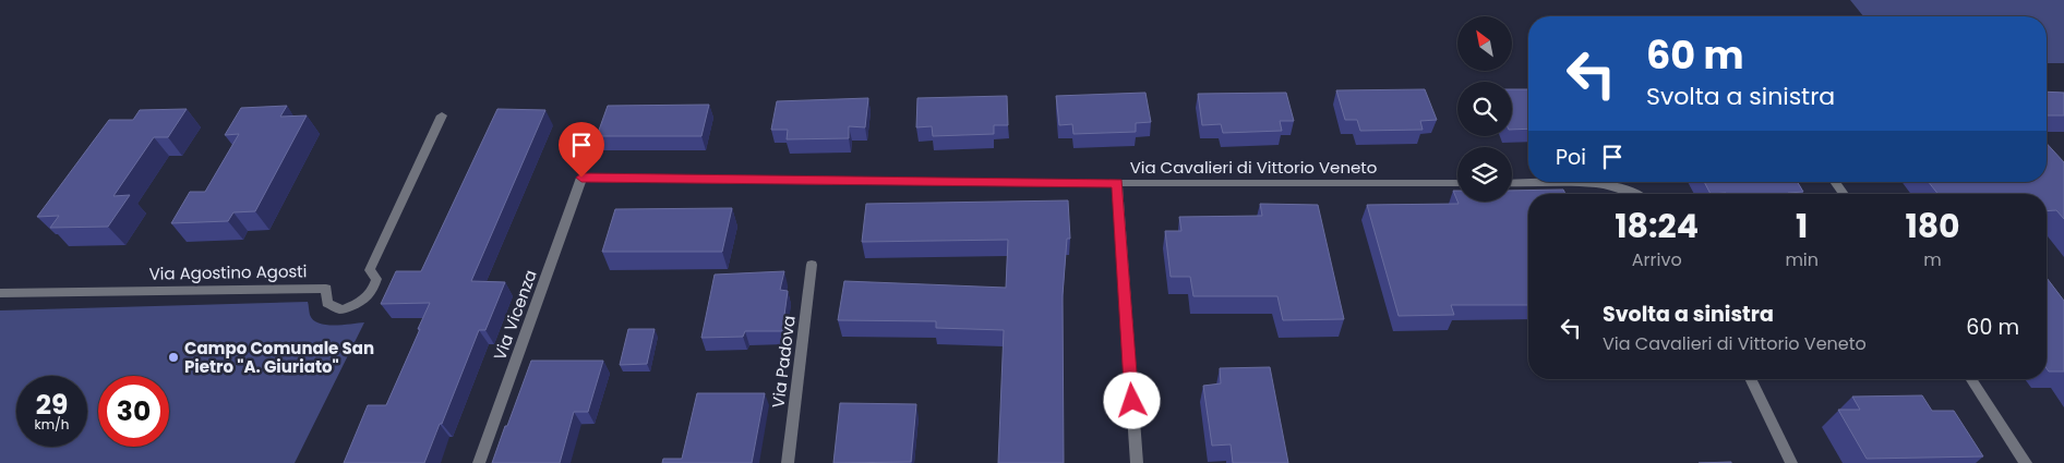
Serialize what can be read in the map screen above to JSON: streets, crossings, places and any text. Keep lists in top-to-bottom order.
{
  "streets": {
    "street": [
      "Via Cavalieri di Vittorio Veneto",
      "Via Agostino Agosti",
      "Via Vicenza",
      "Via Padova"
    ]
  },
  "crossings": [
    ["Via Cavalieri di Vittorio Veneto", "Via Vicenza"]
  ],
  "places": ["Campo Comunale San Pietro \"A. Giuriato\""],
  "north": "top left",
  "page": {
    "turn": ["60 m", "Svolta a sinistra"],
    "then": "Poi",
    "eta": [
      "18:24",
      "Arrivo",
      "1",
      "min",
      "180",
      "m"
    ],
    "list": [
      {
        "name": "Svolta a sinistra",
        "note": "Via Cavalieri di Vittorio Veneto",
        "value": "60 m"
      }
    ],
    "speed": "29 km/h",
    "limit": "30"
  }
}
